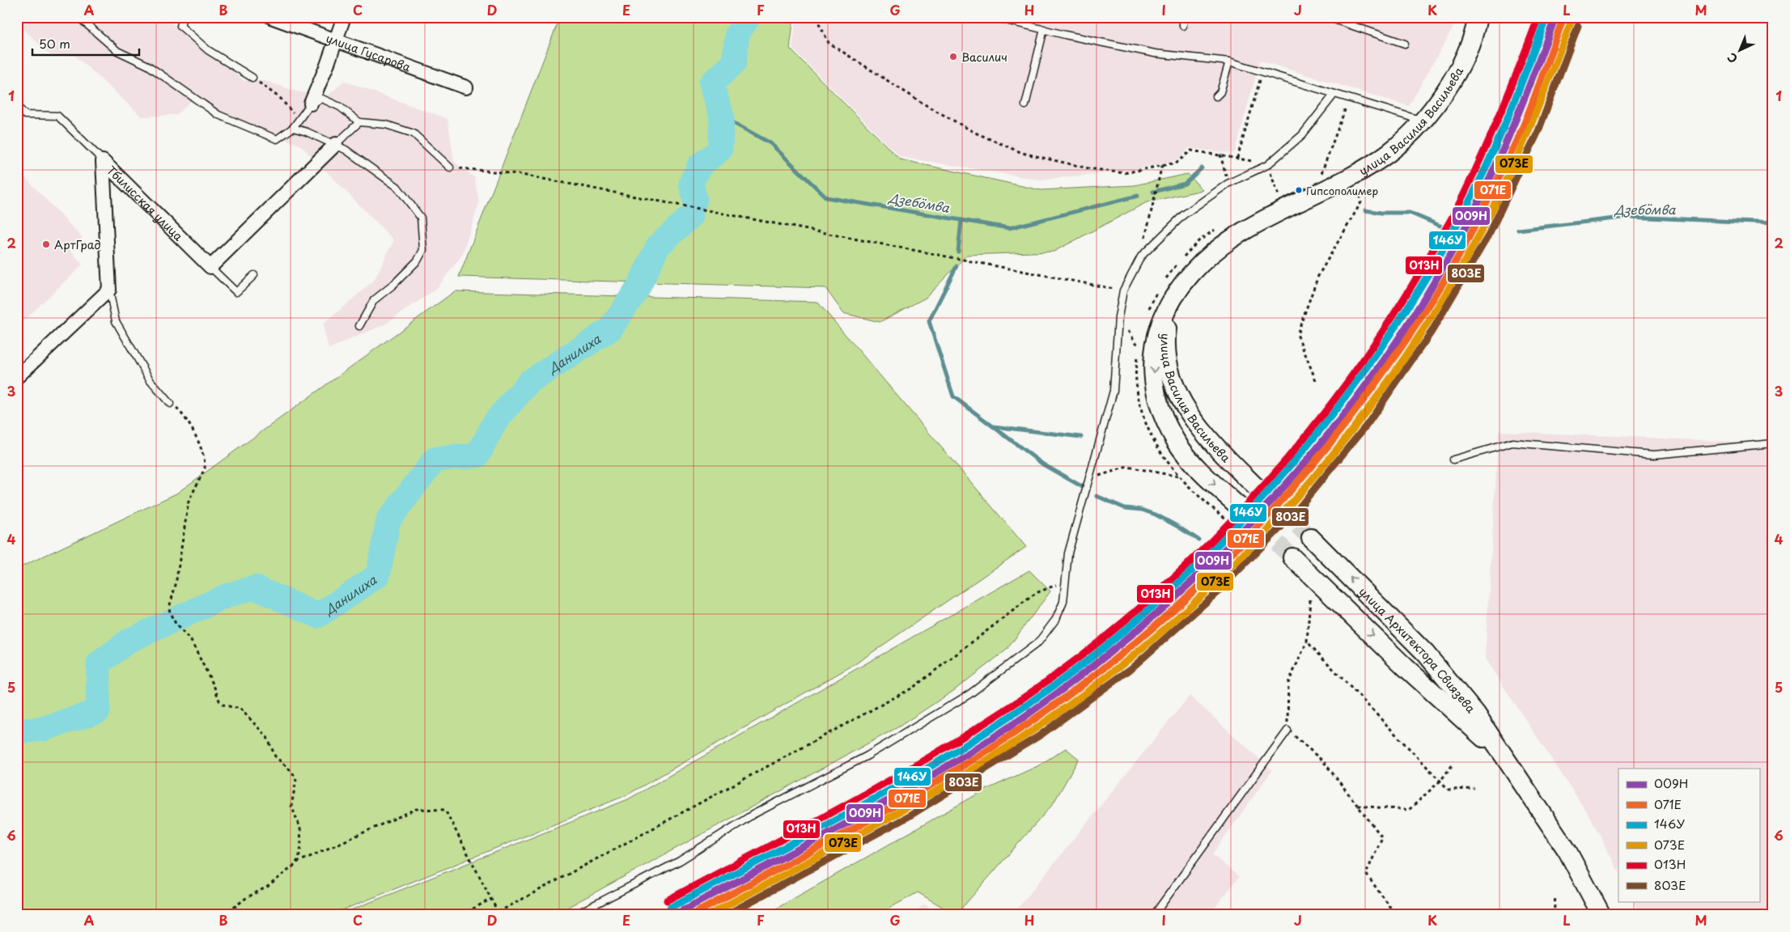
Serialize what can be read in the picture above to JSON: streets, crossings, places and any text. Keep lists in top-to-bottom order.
{
  "streets": {
    "main road": ["улица Василия Васильева", "улица Архитектора Свиязева"],
    "street": ["улица Гусарова", "Тбилисская улица"]
  },
  "water": ["Дзебӧмва", "Данилиха"],
  "places": ["Василич", "Гипсополимер", "АртГрад"],
  "lines": [
    "transit line 009Н",
    "transit line 146У",
    "transit line 013Н",
    "transit line 071Е",
    "transit line 073Е",
    "transit line 803Е"
  ],
  "legend": [
    "009Н",
    "071Е",
    "146У",
    "073Е",
    "013Н",
    "803Е"
  ],
  "scale_bar": "50 m",
  "north": "bottom left",
  "grid": {
    "columns": [
      "A",
      "B",
      "C",
      "D",
      "E",
      "F",
      "G",
      "H",
      "I",
      "J",
      "K",
      "L",
      "M"
    ],
    "rows": [
      "1",
      "2",
      "3",
      "4",
      "5",
      "6"
    ]
  }
}
